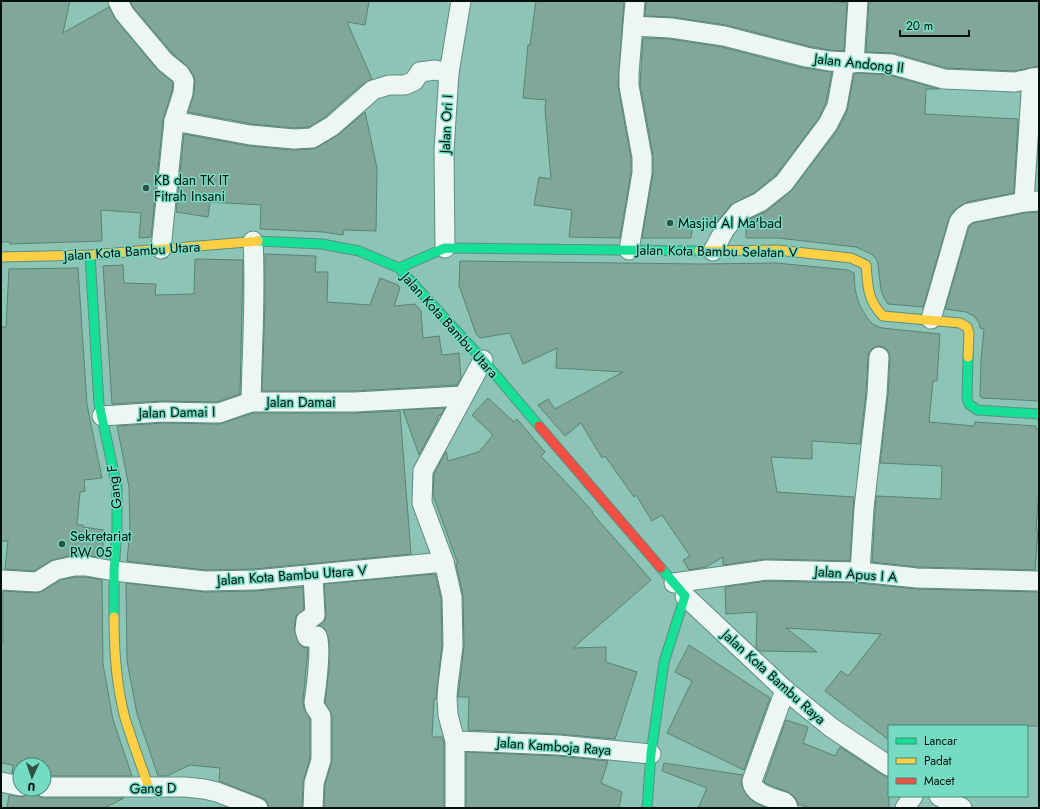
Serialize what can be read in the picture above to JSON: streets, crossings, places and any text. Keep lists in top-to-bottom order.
{
  "streets": {
    "street": [
      "Jalan Andong II",
      "Jalan Ori I",
      "Jalan Kota Bambu Utara",
      "Jalan Kota Bambu Selatan V",
      "Jalan Damai",
      "Jalan Damai I",
      "Gang F",
      "Jalan Apus I A",
      "Jalan Kota Bambu Utara V",
      "Jalan Kota Bambu Raya",
      "Jalan Kamboja Raya",
      "Gang D"
    ]
  },
  "crossings": [
    ["Jalan Ori I", "Jalan Kota Bambu Selatan V"],
    ["Jalan Kota Bambu Utara", "Jalan Kota Bambu Selatan V"],
    ["Jalan Kota Bambu Utara", "Jalan Damai"],
    ["Jalan Kota Bambu Utara", "Gang F"],
    ["Jalan Kota Bambu Utara", "Jalan Apus I A"],
    ["Jalan Kota Bambu Utara", "Jalan Kota Bambu Raya"],
    ["Jalan Damai", "Jalan Damai I"],
    ["Jalan Damai I", "Gang F"],
    ["Gang F", "Jalan Kota Bambu Utara V"],
    ["Gang F", "Gang D"],
    ["Jalan Apus I A", "Jalan Kota Bambu Raya"]
  ],
  "places": ["KB dan TK IT Fitrah Insani", "Masjid Al Ma'bad", "Sekretariat RW 05"],
  "legend": ["Lancar", "Padat", "Macet"],
  "scale_bar": "20 m",
  "north": "bottom"
}
